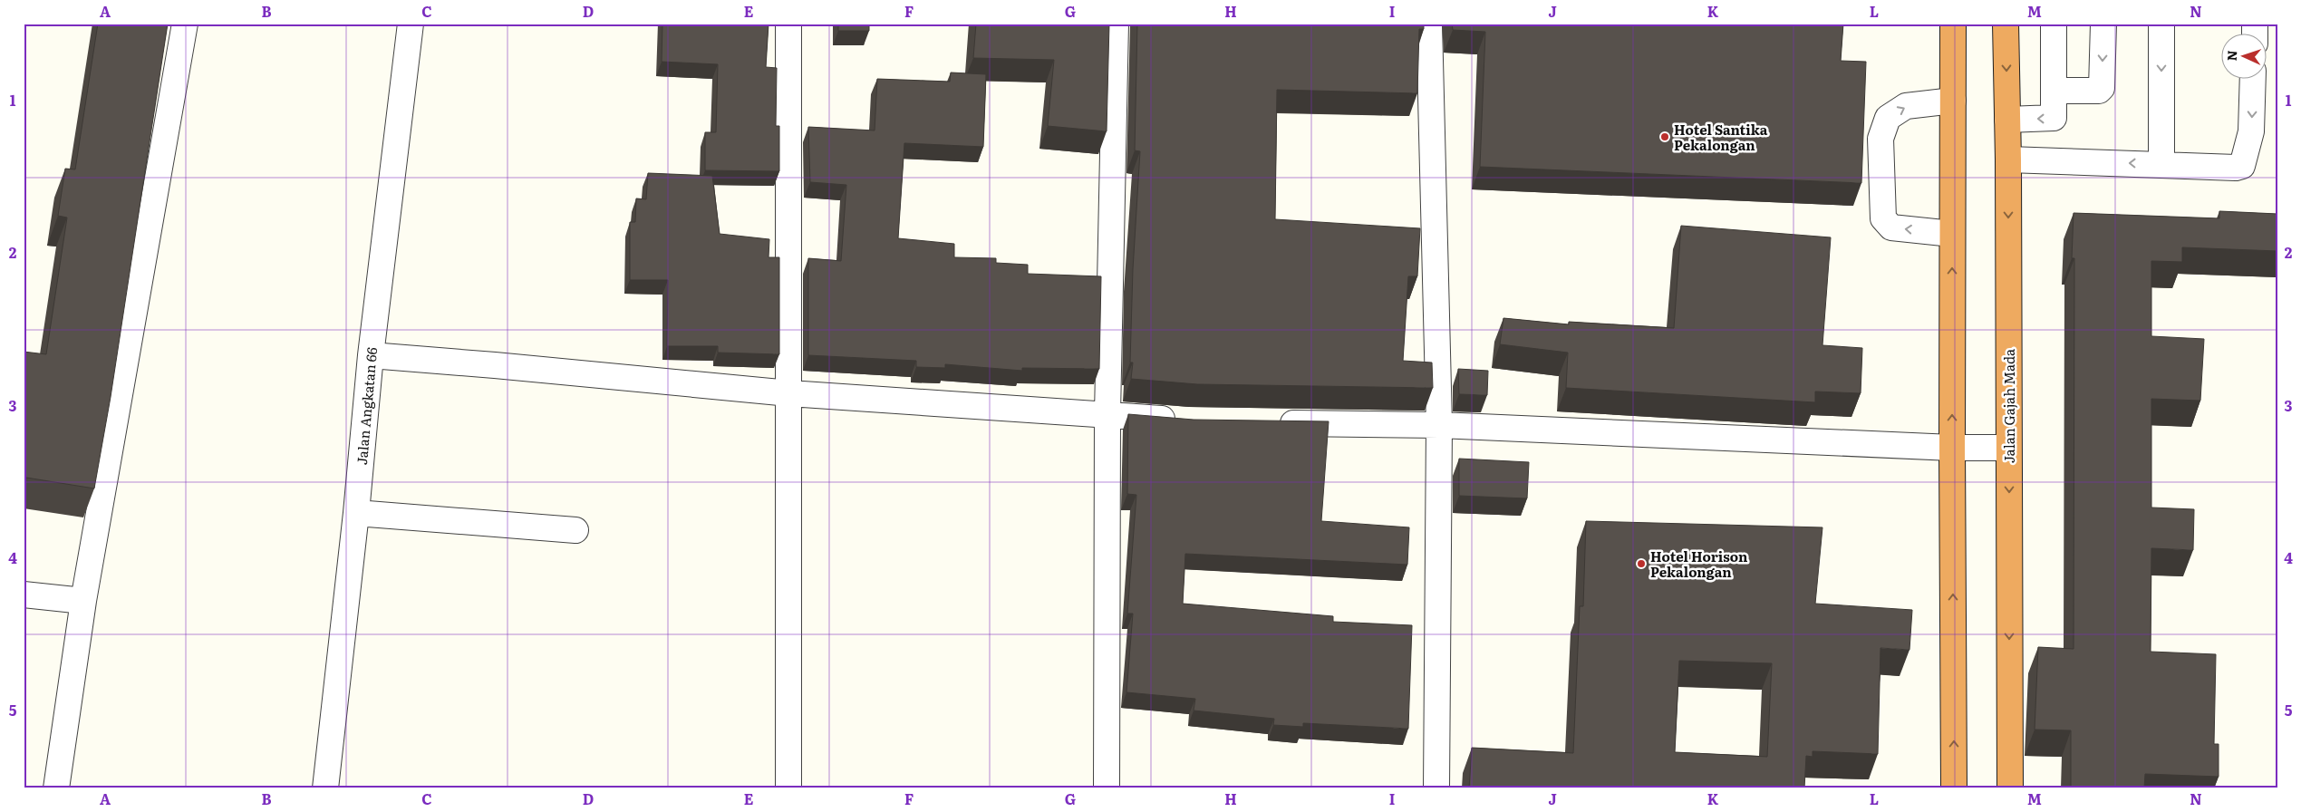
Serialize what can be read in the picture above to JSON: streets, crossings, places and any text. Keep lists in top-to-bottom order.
{
  "streets": {
    "highway": ["Jalan Gajah Mada"],
    "street": ["Jalan Angkatan 66"]
  },
  "places": ["Hotel Santika Pekalongan", "Hotel Horison Pekalongan"],
  "north": "left",
  "grid": {
    "columns": [
      "A",
      "B",
      "C",
      "D",
      "E",
      "F",
      "G",
      "H",
      "I",
      "J",
      "K",
      "L",
      "M",
      "N"
    ],
    "rows": [
      "1",
      "2",
      "3",
      "4",
      "5"
    ]
  }
}
